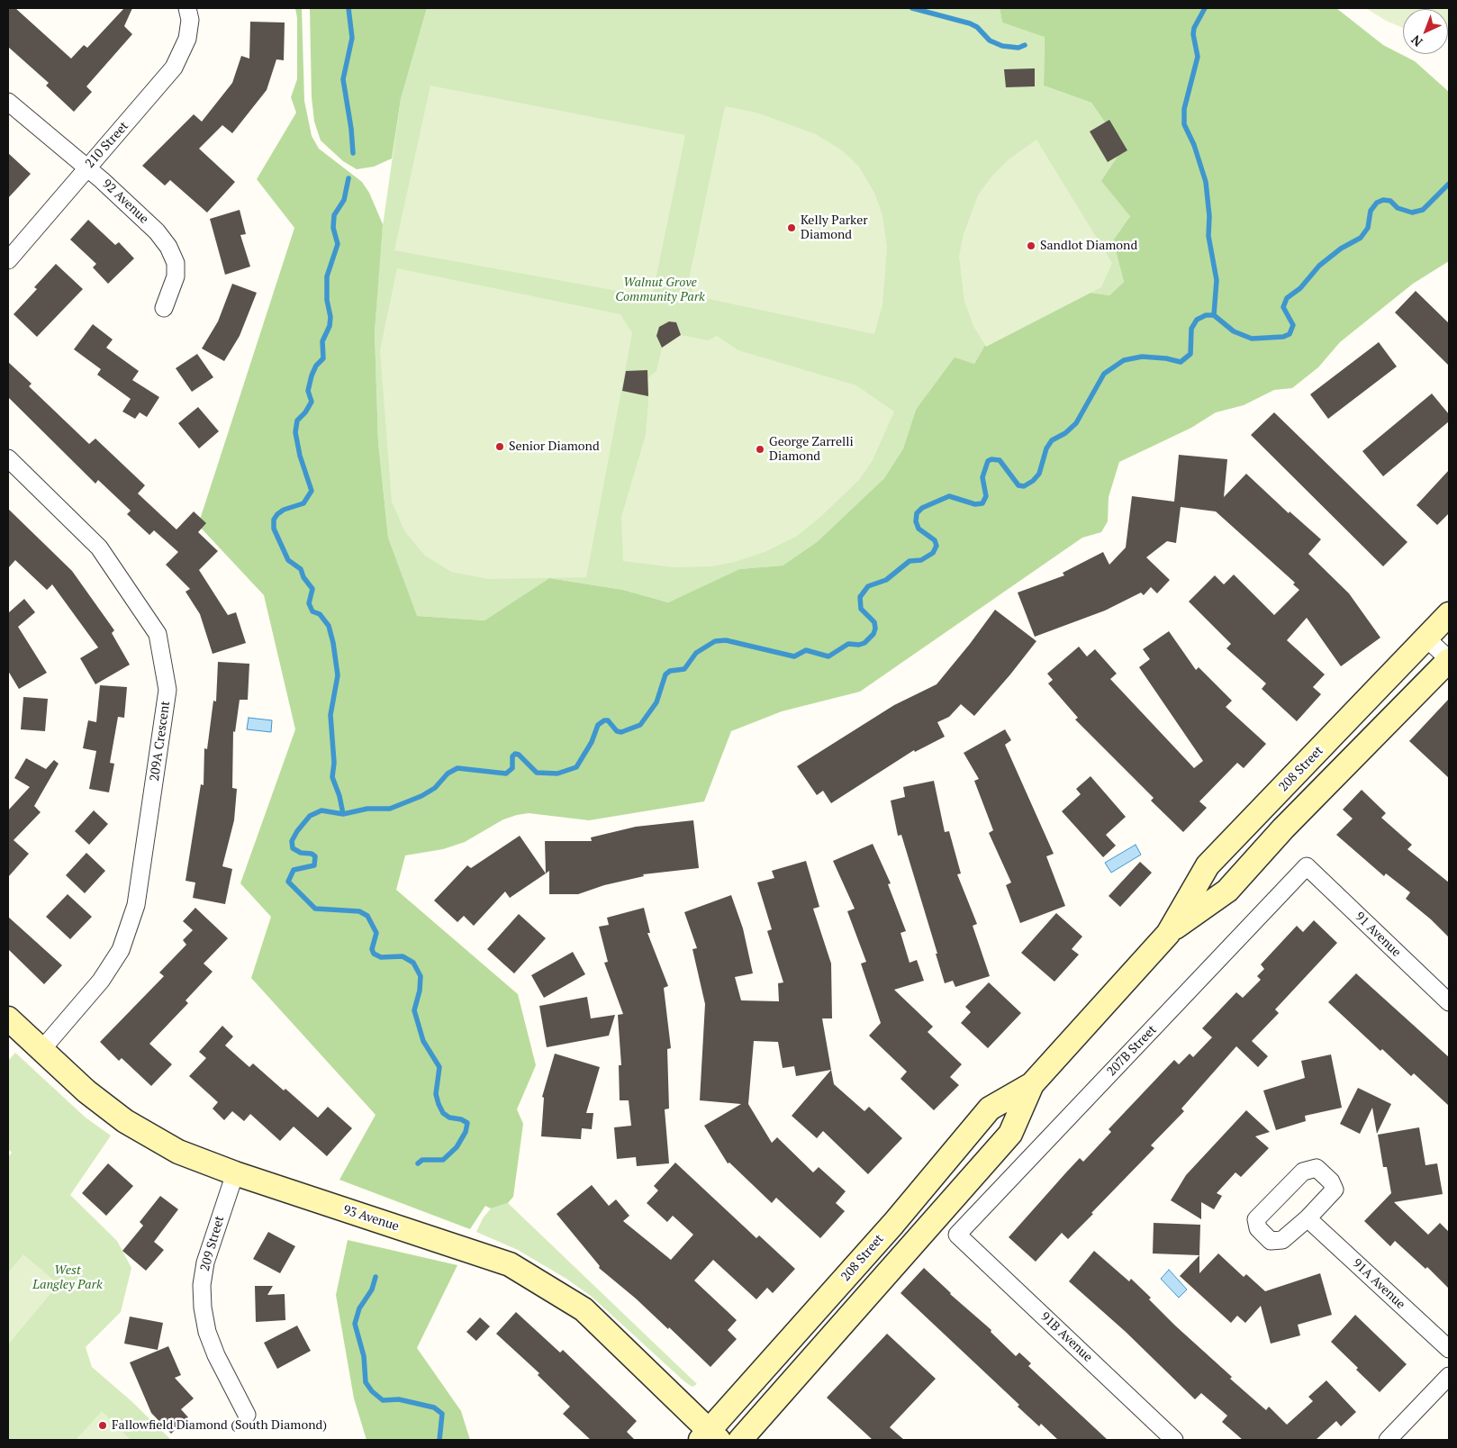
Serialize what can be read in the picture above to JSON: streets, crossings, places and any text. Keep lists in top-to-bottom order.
{
  "streets": {
    "main road": ["208 Street", "93 Avenue"],
    "street": [
      "210 Street",
      "92 Avenue",
      "209A Crescent",
      "91 Avenue",
      "207B Street",
      "209 Street",
      "91A Avenue",
      "91B Avenue"
    ]
  },
  "crossings": [
    ["210 Street", "92 Avenue"],
    ["209A Crescent", "93 Avenue"],
    ["208 Street", "93 Avenue"],
    ["91 Avenue", "207B Street"],
    ["207B Street", "91B Avenue"],
    ["93 Avenue", "209 Street"]
  ],
  "parks": ["Walnut Grove Community Park", "West Langley Park"],
  "places": [
    "Kelly Parker Diamond",
    "Sandlot Diamond",
    "Senior Diamond",
    "George Zarrelli Diamond",
    "Fallowfield Diamond (South Diamond)"
  ],
  "north": "bottom left"
}
